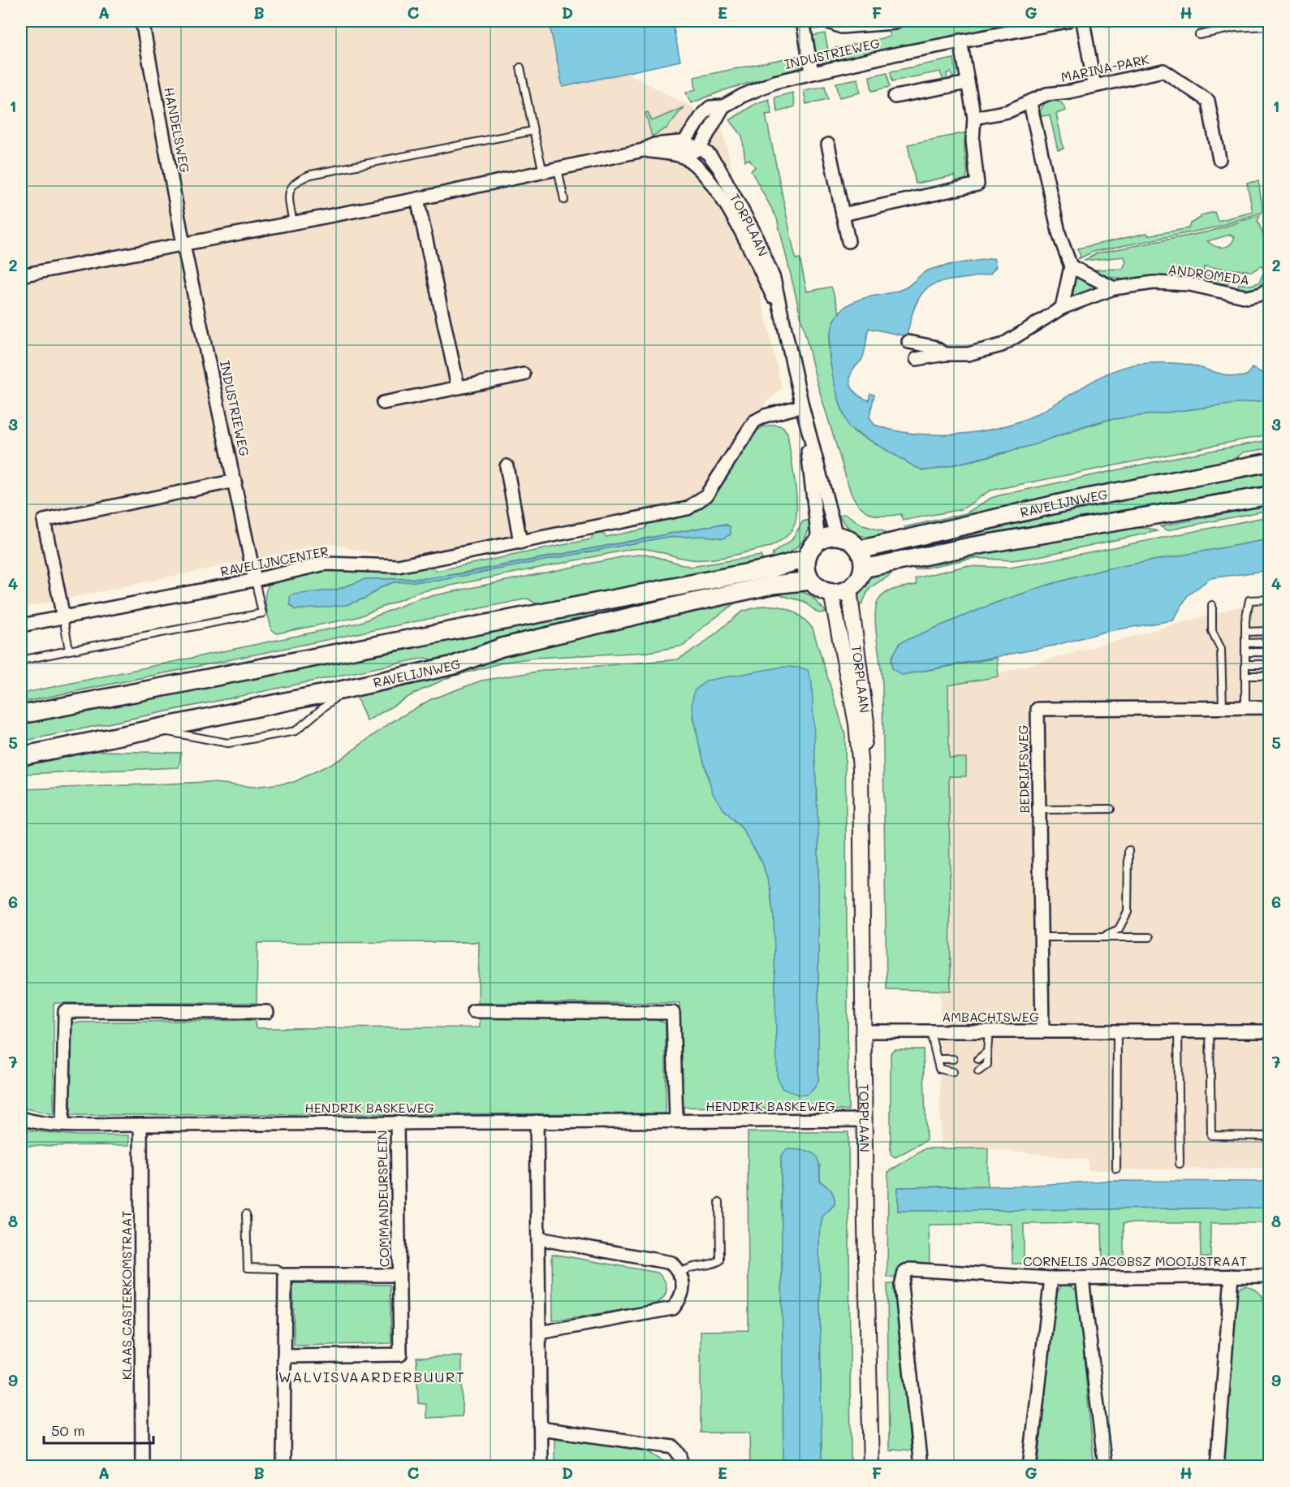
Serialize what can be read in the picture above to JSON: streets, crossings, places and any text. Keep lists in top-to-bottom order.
{
  "streets": {
    "main road": ["RAVELIJNWEG"],
    "street": [
      "INDUSTRIEWEG",
      "MARINA-PARK",
      "HANDELSWEG",
      "TORPLAAN",
      "ANDROMEDA",
      "RAVELIJNCENTER",
      "BEDRIJFSWEG",
      "AMBACHTSWEG",
      "HENDRIK BASKEWEG",
      "COMMANDEURSPLEIN",
      "CORNELIS JACOBSZ MOOIJSTRAAT",
      "KLAAS CASTERKOMSTRAAT"
    ]
  },
  "crossings": [
    ["INDUSTRIEWEG", "HANDELSWEG"],
    ["INDUSTRIEWEG", "RAVELIJNCENTER"],
    ["TORPLAAN", "RAVELIJNWEG"],
    ["TORPLAAN", "RAVELIJNCENTER"],
    ["TORPLAAN", "AMBACHTSWEG"],
    ["TORPLAAN", "HENDRIK BASKEWEG"],
    ["BEDRIJFSWEG", "AMBACHTSWEG"],
    ["HENDRIK BASKEWEG", "COMMANDEURSPLEIN"],
    ["HENDRIK BASKEWEG", "KLAAS CASTERKOMSTRAAT"]
  ],
  "districts": ["WALVISVAARDERBUURT"],
  "scale_bar": "50 m",
  "grid": {
    "columns": [
      "A",
      "B",
      "C",
      "D",
      "E",
      "F",
      "G",
      "H"
    ],
    "rows": [
      "1",
      "2",
      "3",
      "4",
      "5",
      "6",
      "7",
      "8",
      "9"
    ]
  }
}
